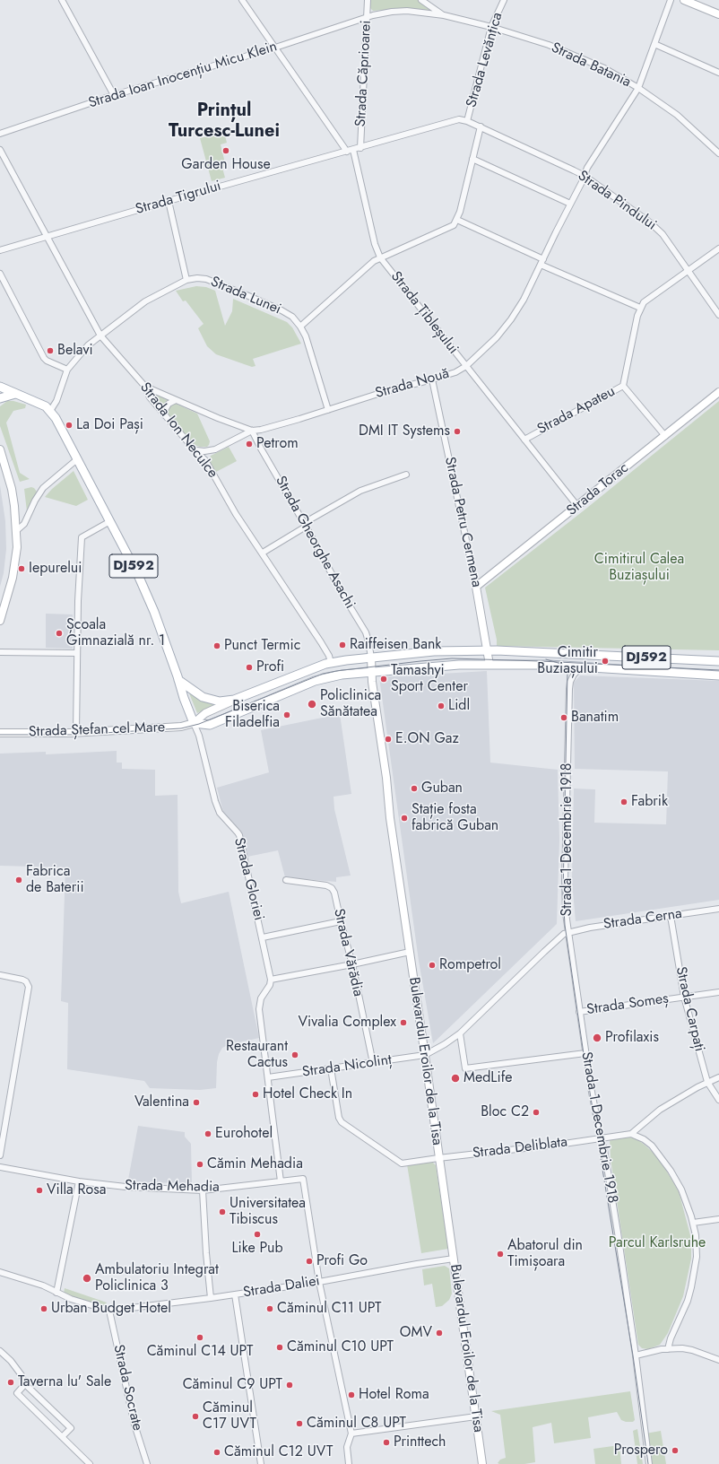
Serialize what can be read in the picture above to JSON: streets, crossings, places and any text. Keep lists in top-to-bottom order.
{
  "streets": {
    "main road": ["DJ592", "Strada Ștefan cel Mare"],
    "street": [
      "Strada Levănțica",
      "Strada Batania",
      "Strada Căprioarei",
      "Strada Ioan Inocențiu Micu Klein",
      "Strada Tigrului",
      "Strada Pindului",
      "Strada Lunei",
      "Strada Țibleșului",
      "Strada Nouă",
      "Strada Apateu",
      "Strada Ion Neculce",
      "Strada Torac",
      "Strada Petru Cermena",
      "Strada Gheorghe Asachi",
      "Strada 1 Decembrie 1918",
      "Strada Gloriei",
      "Strada Cerna",
      "Strada Vărădia",
      "Strada Someș",
      "Strada Carpați",
      "Bulevardul Eroilor de la Tisa",
      "Strada Nicolinț",
      "Strada Deliblata",
      "Strada Mehadia",
      "Strada Daliei",
      "Strada Socrate"
    ]
  },
  "crossings": [
    ["Strada Levănțica", "Strada Batania"],
    ["Strada Levănțica", "Strada Tigrului"],
    ["Strada Batania", "Strada Căprioarei"],
    ["Strada Batania", "Strada Ioan Inocențiu Micu Klein"],
    ["Strada Batania", "Strada Nouă"],
    ["Strada Căprioarei", "Strada Ioan Inocențiu Micu Klein"],
    ["Strada Căprioarei", "Strada Tigrului"],
    ["Strada Tigrului", "Strada Pindului"],
    ["Strada Tigrului", "Strada Țibleșului"],
    ["Strada Tigrului", "Strada Ion Neculce"],
    ["Strada Pindului", "Strada Nouă"],
    ["Strada Lunei", "Strada Nouă"],
    ["Strada Lunei", "Strada Ion Neculce"],
    ["Strada Lunei", "DJ592"],
    ["Strada Țibleșului", "Strada Nouă"],
    ["Strada Țibleșului", "Strada Apateu"],
    ["Strada Țibleșului", "Strada Torac"],
    ["Strada Nouă", "Strada Petru Cermena"],
    ["Strada Nouă", "Strada Gheorghe Asachi"],
    ["Strada Ion Neculce", "Strada Ștefan cel Mare"],
    ["Strada Torac", "Strada Petru Cermena"],
    ["Strada Petru Cermena", "Strada Ștefan cel Mare"],
    ["Strada Gheorghe Asachi", "Strada Ștefan cel Mare"],
    ["Strada Gheorghe Asachi", "Bulevardul Eroilor de la Tisa"],
    ["DJ592", "Strada Ștefan cel Mare"],
    ["DJ592", "Strada 1 Decembrie 1918"],
    ["DJ592", "Strada Gloriei"],
    ["Strada Ștefan cel Mare", "Strada 1 Decembrie 1918"],
    ["Strada Ștefan cel Mare", "Strada Gloriei"],
    ["Strada Ștefan cel Mare", "Bulevardul Eroilor de la Tisa"],
    ["Strada 1 Decembrie 1918", "Strada Cerna"],
    ["Strada 1 Decembrie 1918", "Strada Someș"],
    ["Strada 1 Decembrie 1918", "Strada Nicolinț"],
    ["Strada 1 Decembrie 1918", "Strada Deliblata"],
    ["Strada Cerna", "Strada Carpați"],
    ["Strada Cerna", "Strada Nicolinț"],
    ["Strada Vărădia", "Strada Nicolinț"],
    ["Strada Someș", "Strada Carpați"],
    ["Bulevardul Eroilor de la Tisa", "Strada Nicolinț"],
    ["Bulevardul Eroilor de la Tisa", "Strada Deliblata"],
    ["Bulevardul Eroilor de la Tisa", "Strada Daliei"],
    ["Strada Nicolinț", "Strada Deliblata"],
    ["Strada Mehadia", "Strada Daliei"],
    ["Strada Daliei", "Strada Socrate"]
  ],
  "districts": ["Prințul Turcesc-Lunei"],
  "parks": ["Cimitirul Calea Buziașului", "Parcul Karlsruhe"],
  "places": [
    "Garden House",
    "Belavi",
    "La Doi Pași",
    "DMI IT Systems",
    "Petrom",
    "Iepurelui",
    "Școala Gimnazială nr. 1",
    "Raiffeisen Bank",
    "Punct Termic",
    "Cimitir Buziașului",
    "Profi",
    "Tamashyi Sport Center",
    "Policlinica Sănătatea",
    "Lidl",
    "Biserica Filadelfia",
    "Banatim",
    "E.ON Gaz",
    "Guban",
    "Fabrik",
    "Stație fosta fabrică Guban",
    "Fabrica de Baterii",
    "Rompetrol",
    "Vivalia Complex",
    "Profilaxis",
    "Restaurant Cactus",
    "MedLife",
    "Hotel Check In",
    "Valentina",
    "Bloc C2",
    "Eurohotel",
    "Cămin Mehadia",
    "Villa Rosa",
    "Universitatea Tibiscus",
    "Like Pub",
    "Abatorul din Timișoara",
    "Profi Go",
    "Ambulatoriu Integrat Policlinica 3",
    "Urban Budget Hotel",
    "Căminul C11 UPT",
    "OMV",
    "Căminul C14 UPT",
    "Căminul C10 UPT",
    "Taverna lu' Sale",
    "Căminul C9 UPT",
    "Hotel Roma",
    "Căminul C17 UVT",
    "Căminul C8 UPT",
    "Printtech",
    "Prospero",
    "Căminul C12 UVT"
  ]
}
